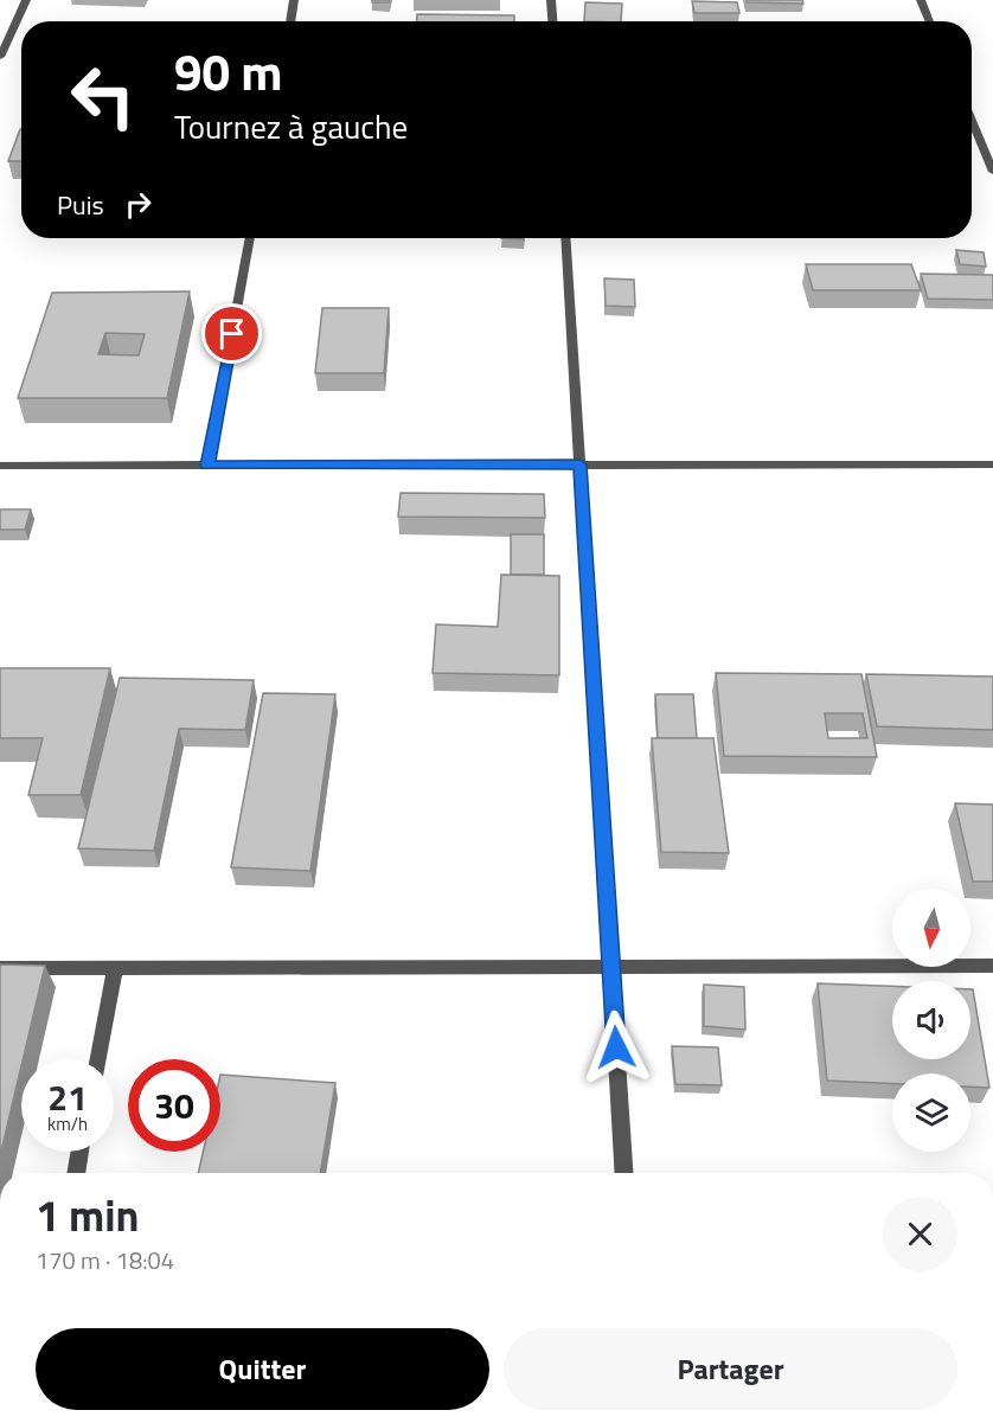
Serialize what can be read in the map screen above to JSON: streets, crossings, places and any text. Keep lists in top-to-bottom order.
{
  "north": "bottom",
  "page": {
    "turn": ["90 m", "Tournez à gauche"],
    "then": "Puis",
    "speed": "21 km/h",
    "limit": "30",
    "heading": ["1 min", "170 m · 18:04"],
    "buttons": ["Quitter", "Partager"]
  }
}
